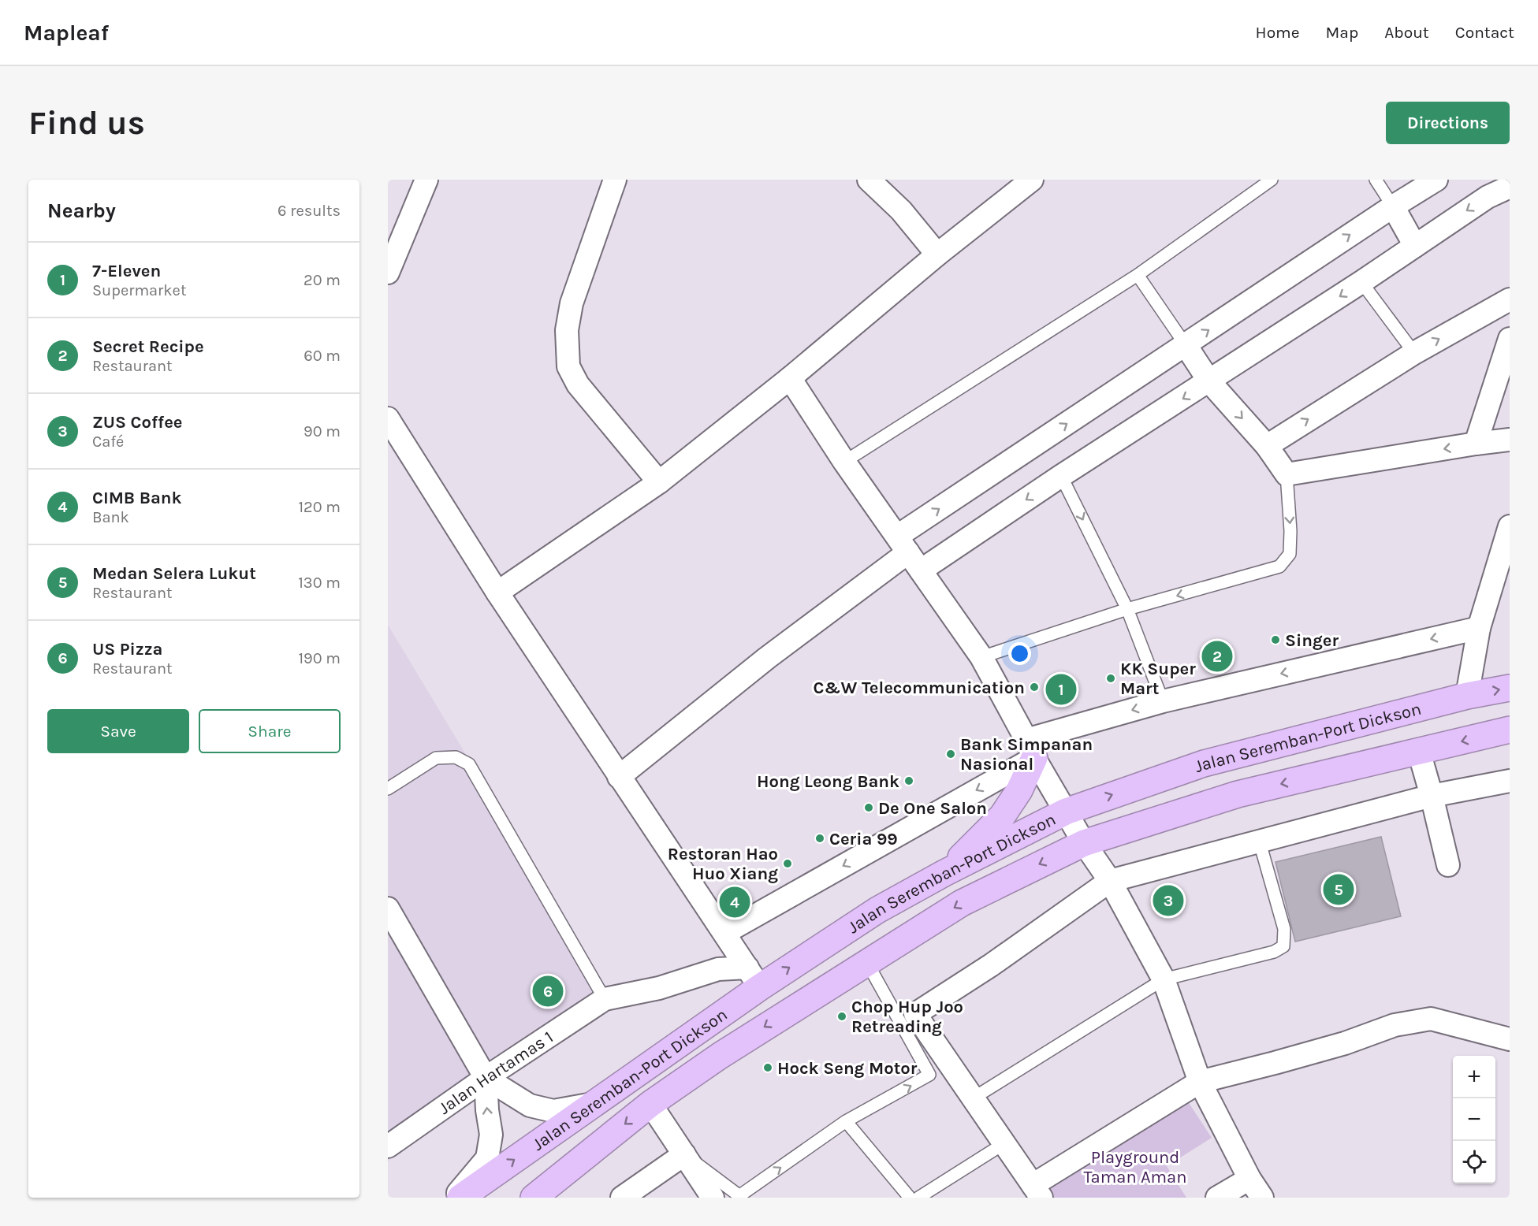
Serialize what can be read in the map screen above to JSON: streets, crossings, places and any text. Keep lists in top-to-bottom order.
{
  "streets": {
    "highway": ["Jalan Seremban-Port Dickson"],
    "street": ["Jalan Hartamas 1"]
  },
  "parks": ["Playground Taman Aman"],
  "places": [
    "Singer",
    "KK Super Mart",
    "C&W Telecommunication",
    "Bank Simpanan Nasional",
    "Hong Leong Bank",
    "De One Salon",
    "Ceria 99",
    "Restoran Hao Huo Xiang",
    "Chop Hup Joo Retreading",
    "Hock Seng Motor"
  ],
  "page": {
    "header": "Mapleaf",
    "nav": [
      "Home",
      "Map",
      "About",
      "Contact"
    ],
    "buttons": [
      "Directions",
      ["Save", "Share"]
    ],
    "title": "Find us",
    "heading": ["Nearby", "6 results"],
    "list": [
      {
        "mark": "1",
        "name": "7-Eleven",
        "note": "Supermarket",
        "value": "20 m"
      },
      {
        "mark": "2",
        "name": "Secret Recipe",
        "note": "Restaurant",
        "value": "60 m"
      },
      {
        "mark": "3",
        "name": "ZUS Coffee",
        "note": "Café",
        "value": "90 m"
      },
      {
        "mark": "4",
        "name": "CIMB Bank",
        "note": "Bank",
        "value": "120 m"
      },
      {
        "mark": "5",
        "name": "Medan Selera Lukut",
        "note": "Restaurant",
        "value": "130 m"
      },
      {
        "mark": "6",
        "name": "US Pizza",
        "note": "Restaurant",
        "value": "190 m"
      }
    ],
    "pins": [
      "2",
      "1",
      "5",
      "3",
      "4",
      "6"
    ],
    "map_buttons": ["+", "−"]
  }
}
